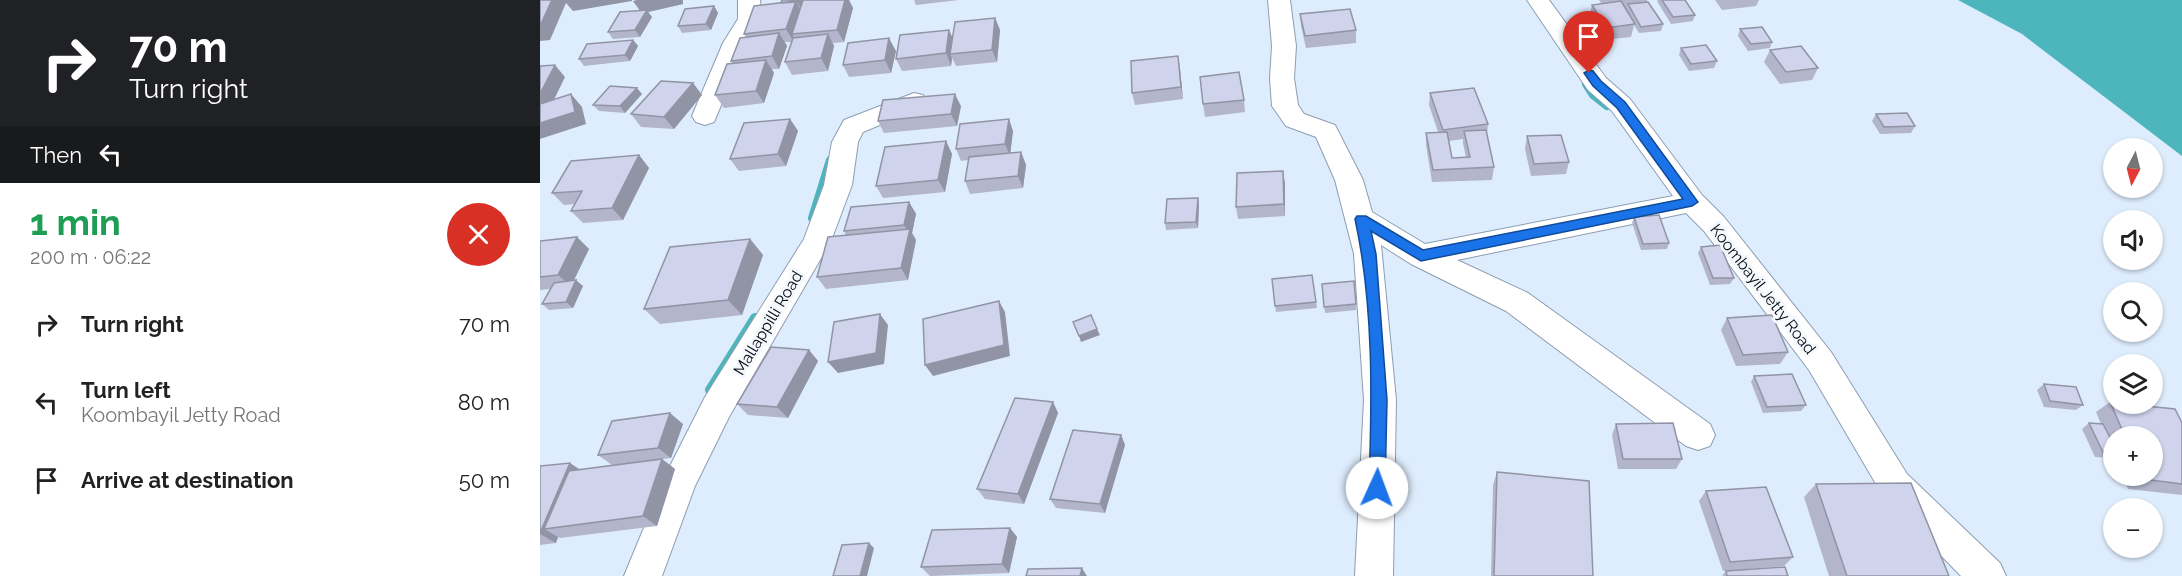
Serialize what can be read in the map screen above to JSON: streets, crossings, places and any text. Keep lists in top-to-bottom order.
{
  "streets": {
    "street": ["Koombayil Jetty Road", "Mallappilli Road"]
  },
  "north": "bottom",
  "page": {
    "turn": ["70 m", "Turn right"],
    "then": "Then",
    "map_buttons": ["+", "−"],
    "heading": ["1 min", "200 m · 06:22"],
    "list": [
      {
        "name": "Turn right",
        "value": "70 m"
      },
      {
        "name": "Turn left",
        "note": "Koombayil Jetty Road",
        "value": "80 m"
      },
      {
        "name": "Arrive at destination",
        "value": "50 m"
      }
    ]
  }
}
